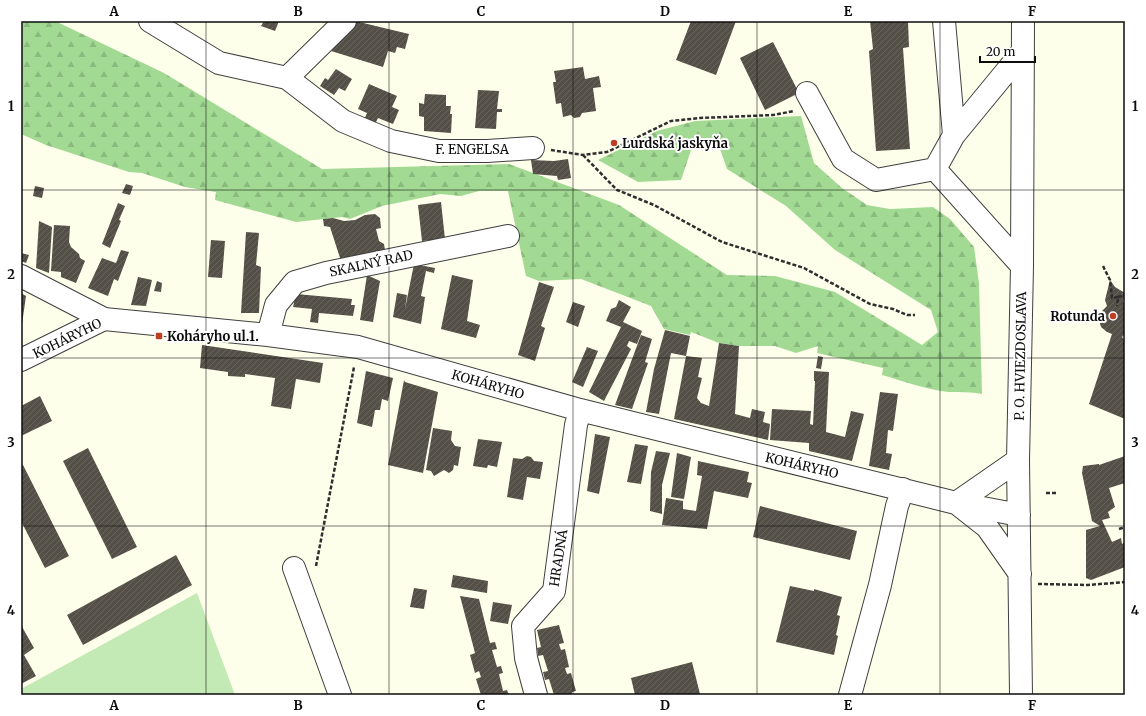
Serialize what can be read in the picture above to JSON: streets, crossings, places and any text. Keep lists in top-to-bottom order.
{
  "streets": {
    "street": [
      "F. ENGELSA",
      "SKALNÝ RAD",
      "KOHÁRYHO",
      "P. O. HVIEZDOSLAVA",
      "HRADNÁ"
    ]
  },
  "crossings": [
    ["SKALNÝ RAD", "KOHÁRYHO"],
    ["KOHÁRYHO", "P. O. HVIEZDOSLAVA"],
    ["KOHÁRYHO", "HRADNÁ"]
  ],
  "places": {
    "other": ["Lurdská jaskyňa", "Rotunda"],
    "transit": ["Koháryho ul.1."]
  },
  "scale_bar": "20 m",
  "grid": {
    "columns": [
      "A",
      "B",
      "C",
      "D",
      "E",
      "F"
    ],
    "rows": [
      "1",
      "2",
      "3",
      "4"
    ]
  }
}
